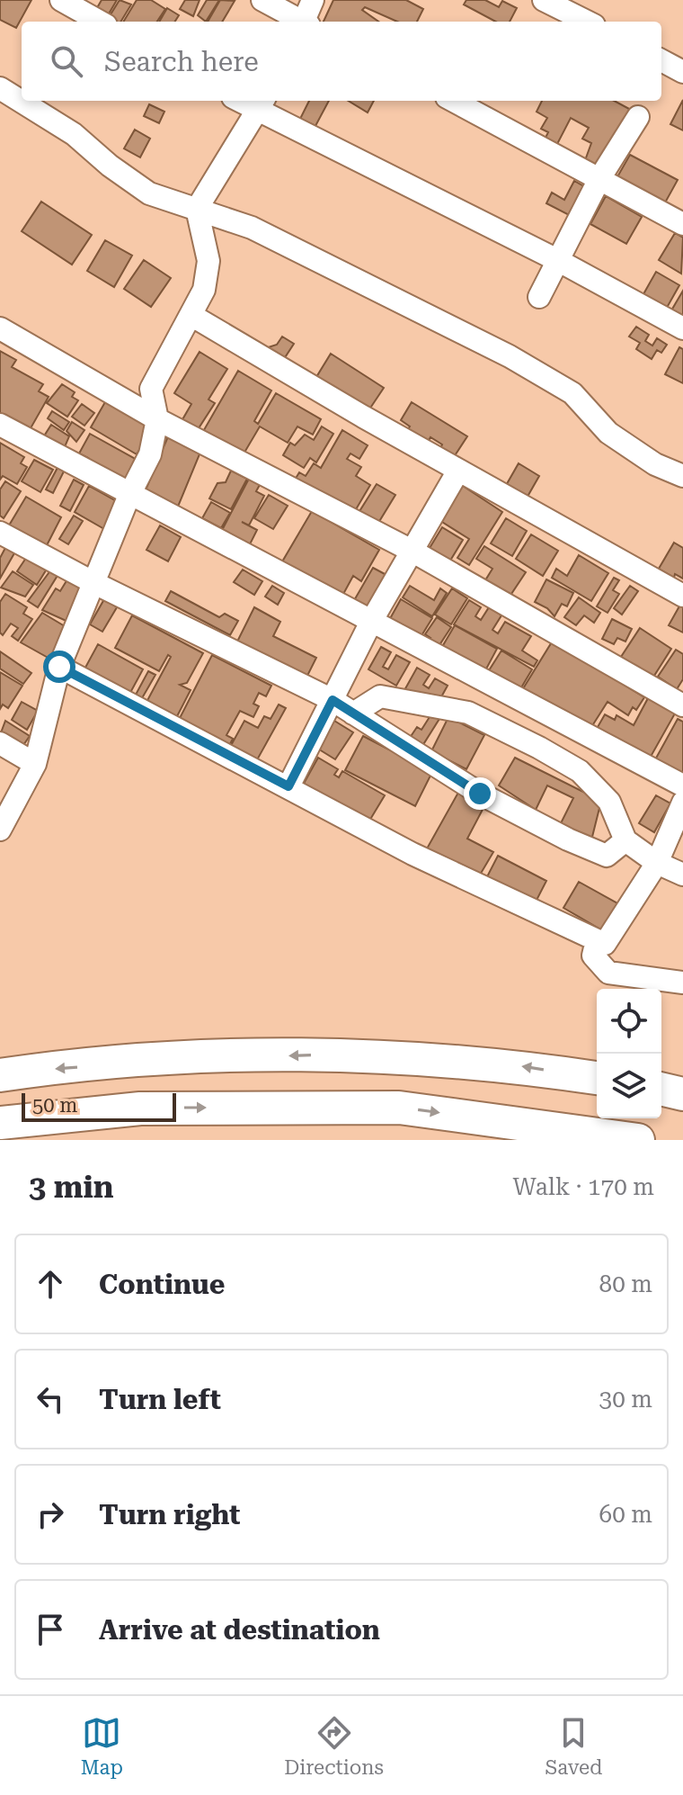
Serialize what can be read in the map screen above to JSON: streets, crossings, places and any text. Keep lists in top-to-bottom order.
{
  "scale_bar": "50 m",
  "page": {
    "search": "Search here",
    "scale": "50 m",
    "heading": ["3 min", "Walk · 170 m"],
    "list": [
      ["Continue", "80 m"],
      ["Turn left", "30 m"],
      ["Turn right", "60 m"],
      "Arrive at destination"
    ],
    "nav": ["Map", "Directions", "Saved"]
  }
}
